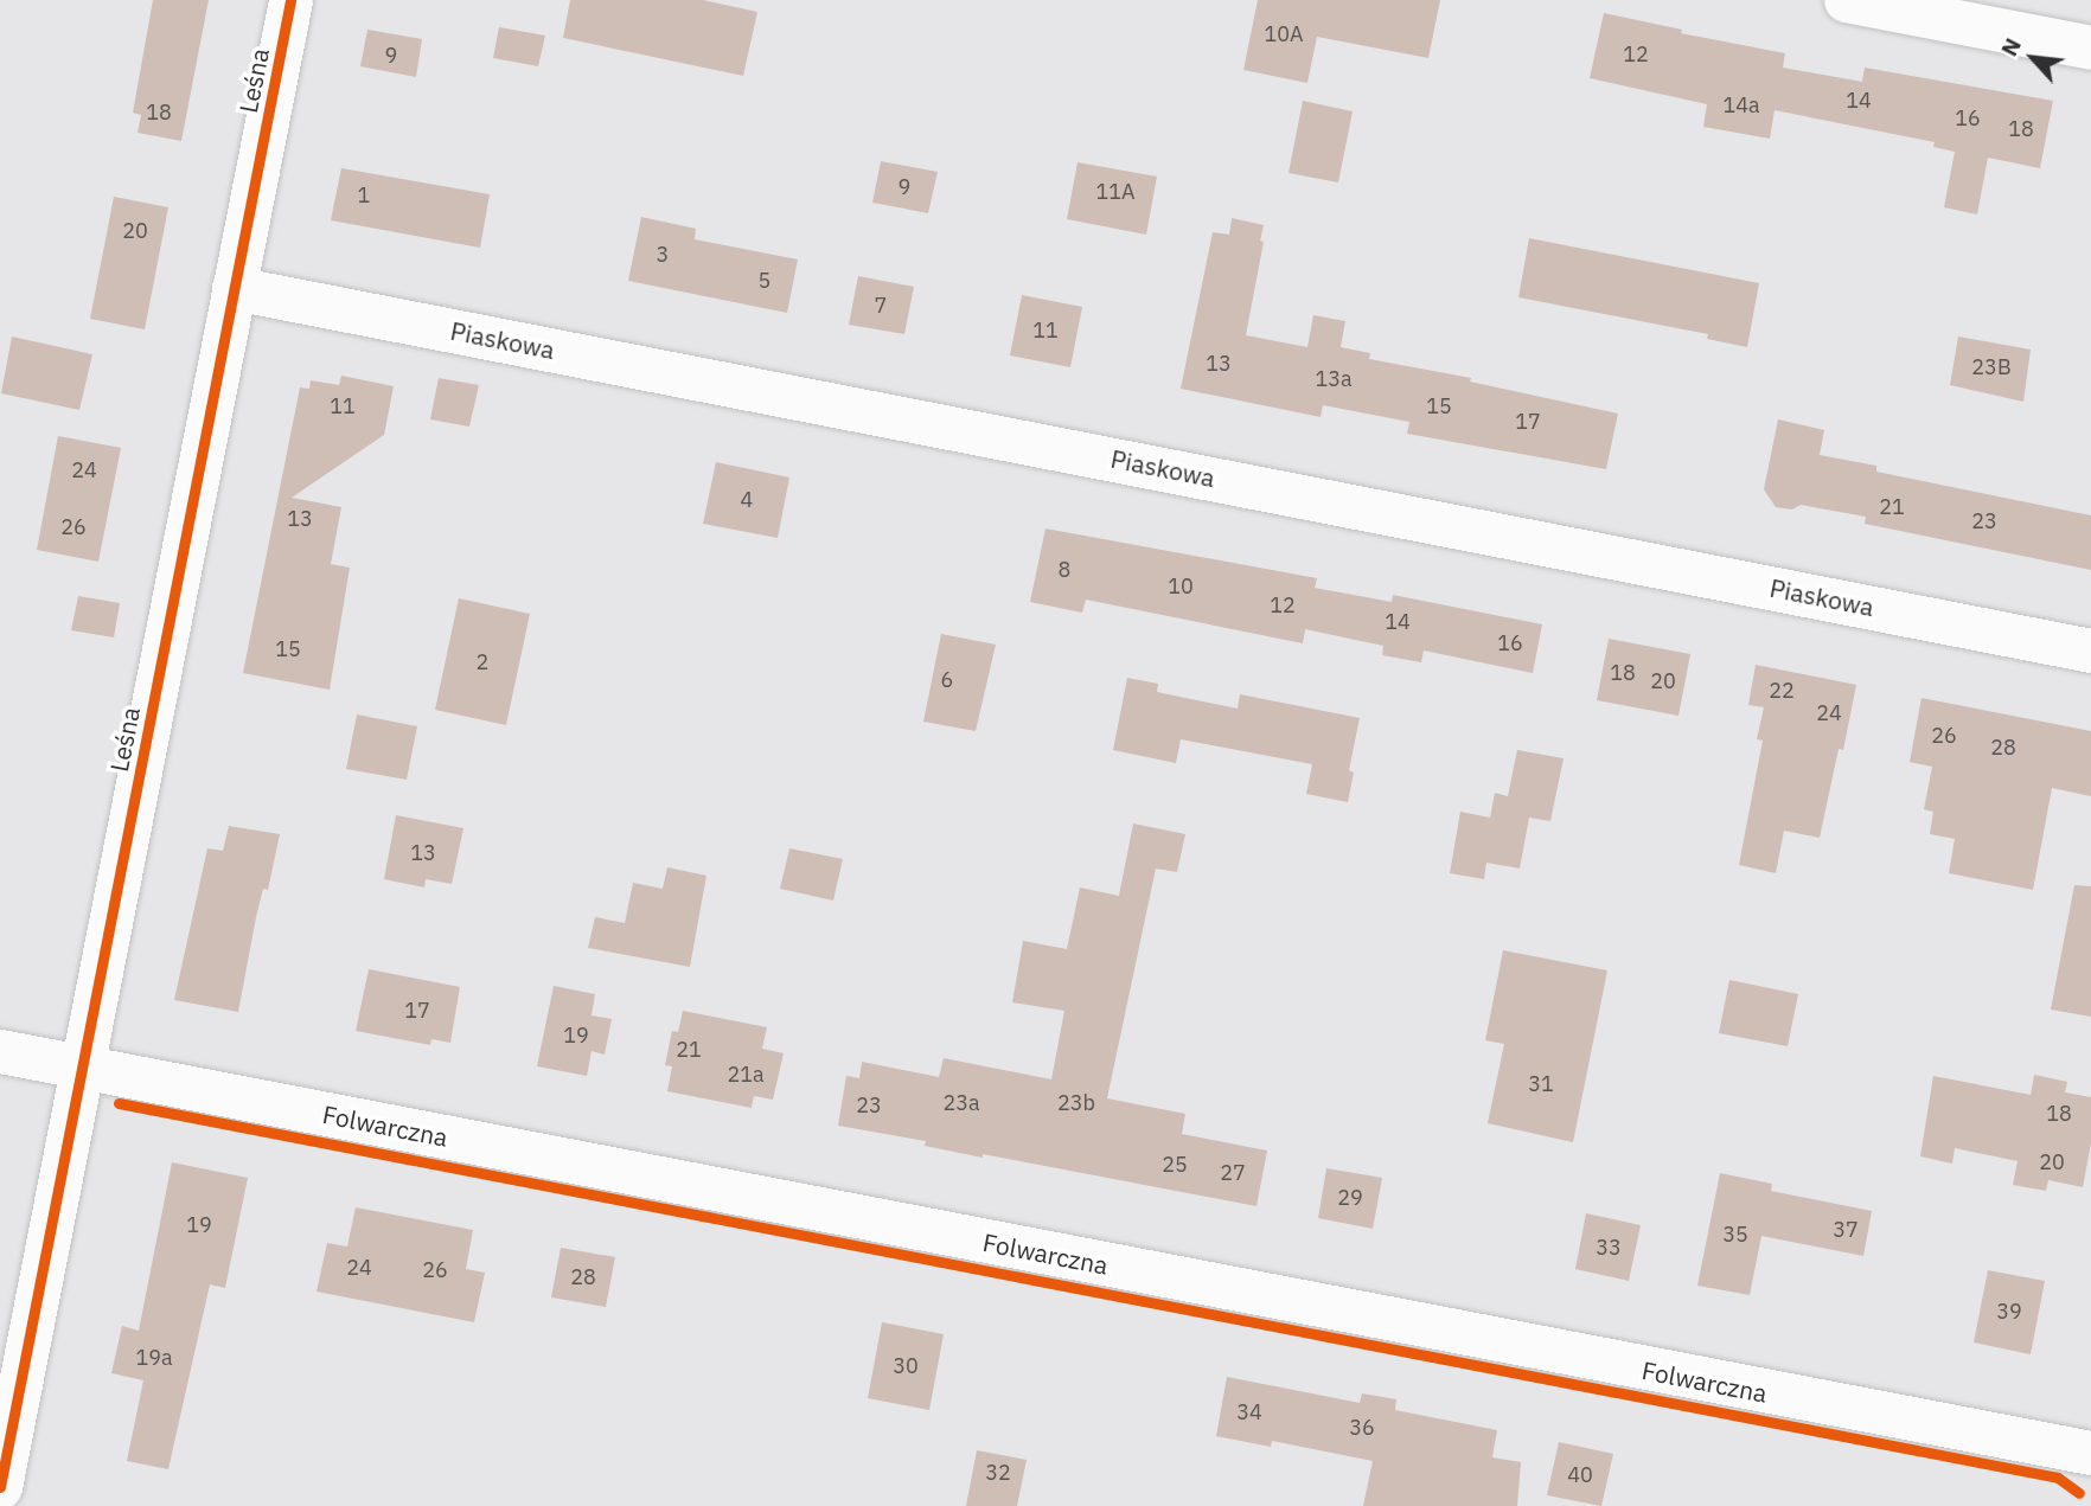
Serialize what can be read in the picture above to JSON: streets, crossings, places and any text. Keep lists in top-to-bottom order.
{
  "streets": {
    "street": ["Leśna", "Piaskowa", "Folwarczna"]
  },
  "crossings": [
    ["Leśna", "Piaskowa"],
    ["Leśna", "Folwarczna"]
  ],
  "house_numbers": [
    "10A",
    "12",
    "9",
    "14",
    "14a",
    "18",
    "16",
    "18",
    "9",
    "11A",
    "1",
    "20",
    "3",
    "5",
    "7",
    "11",
    "13",
    "23B",
    "13a",
    "11",
    "15",
    "17",
    "24",
    "4",
    "21",
    "13",
    "23",
    "26",
    "8",
    "10",
    "12",
    "14",
    "16",
    "15",
    "2",
    "18",
    "6",
    "20",
    "22",
    "24",
    "26",
    "28",
    "13",
    "17",
    "19",
    "21",
    "21a",
    "31",
    "23a",
    "23b",
    "23",
    "18",
    "20",
    "25",
    "27",
    "29",
    "19",
    "37",
    "35",
    "33",
    "24",
    "26",
    "28",
    "39",
    "19a",
    "30",
    "34",
    "36",
    "32",
    "40"
  ],
  "north": "top left"
}
